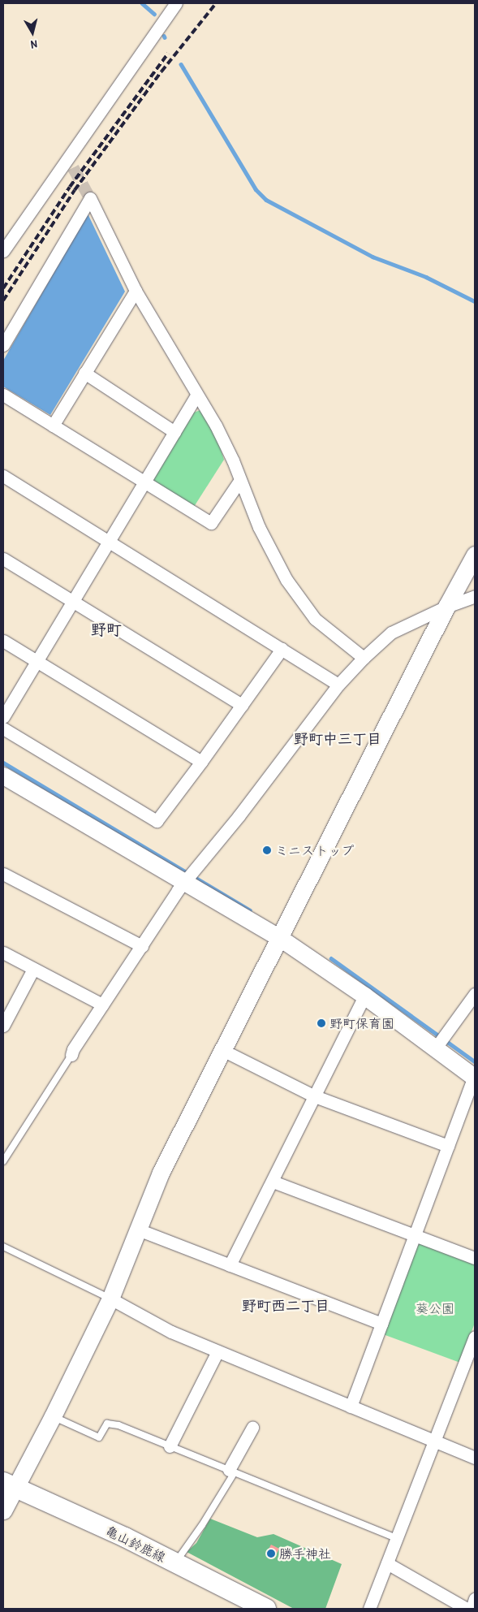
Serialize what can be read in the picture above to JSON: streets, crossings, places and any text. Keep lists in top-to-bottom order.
{
  "streets": {
    "main road": ["亀山鈴鹿線"]
  },
  "districts": ["野町", "野町中三丁目", "野町西二丁目"],
  "parks": ["葵公園"],
  "places": ["ミニストップ", "野町保育園", "勝手神社"],
  "north": "bottom"
}
